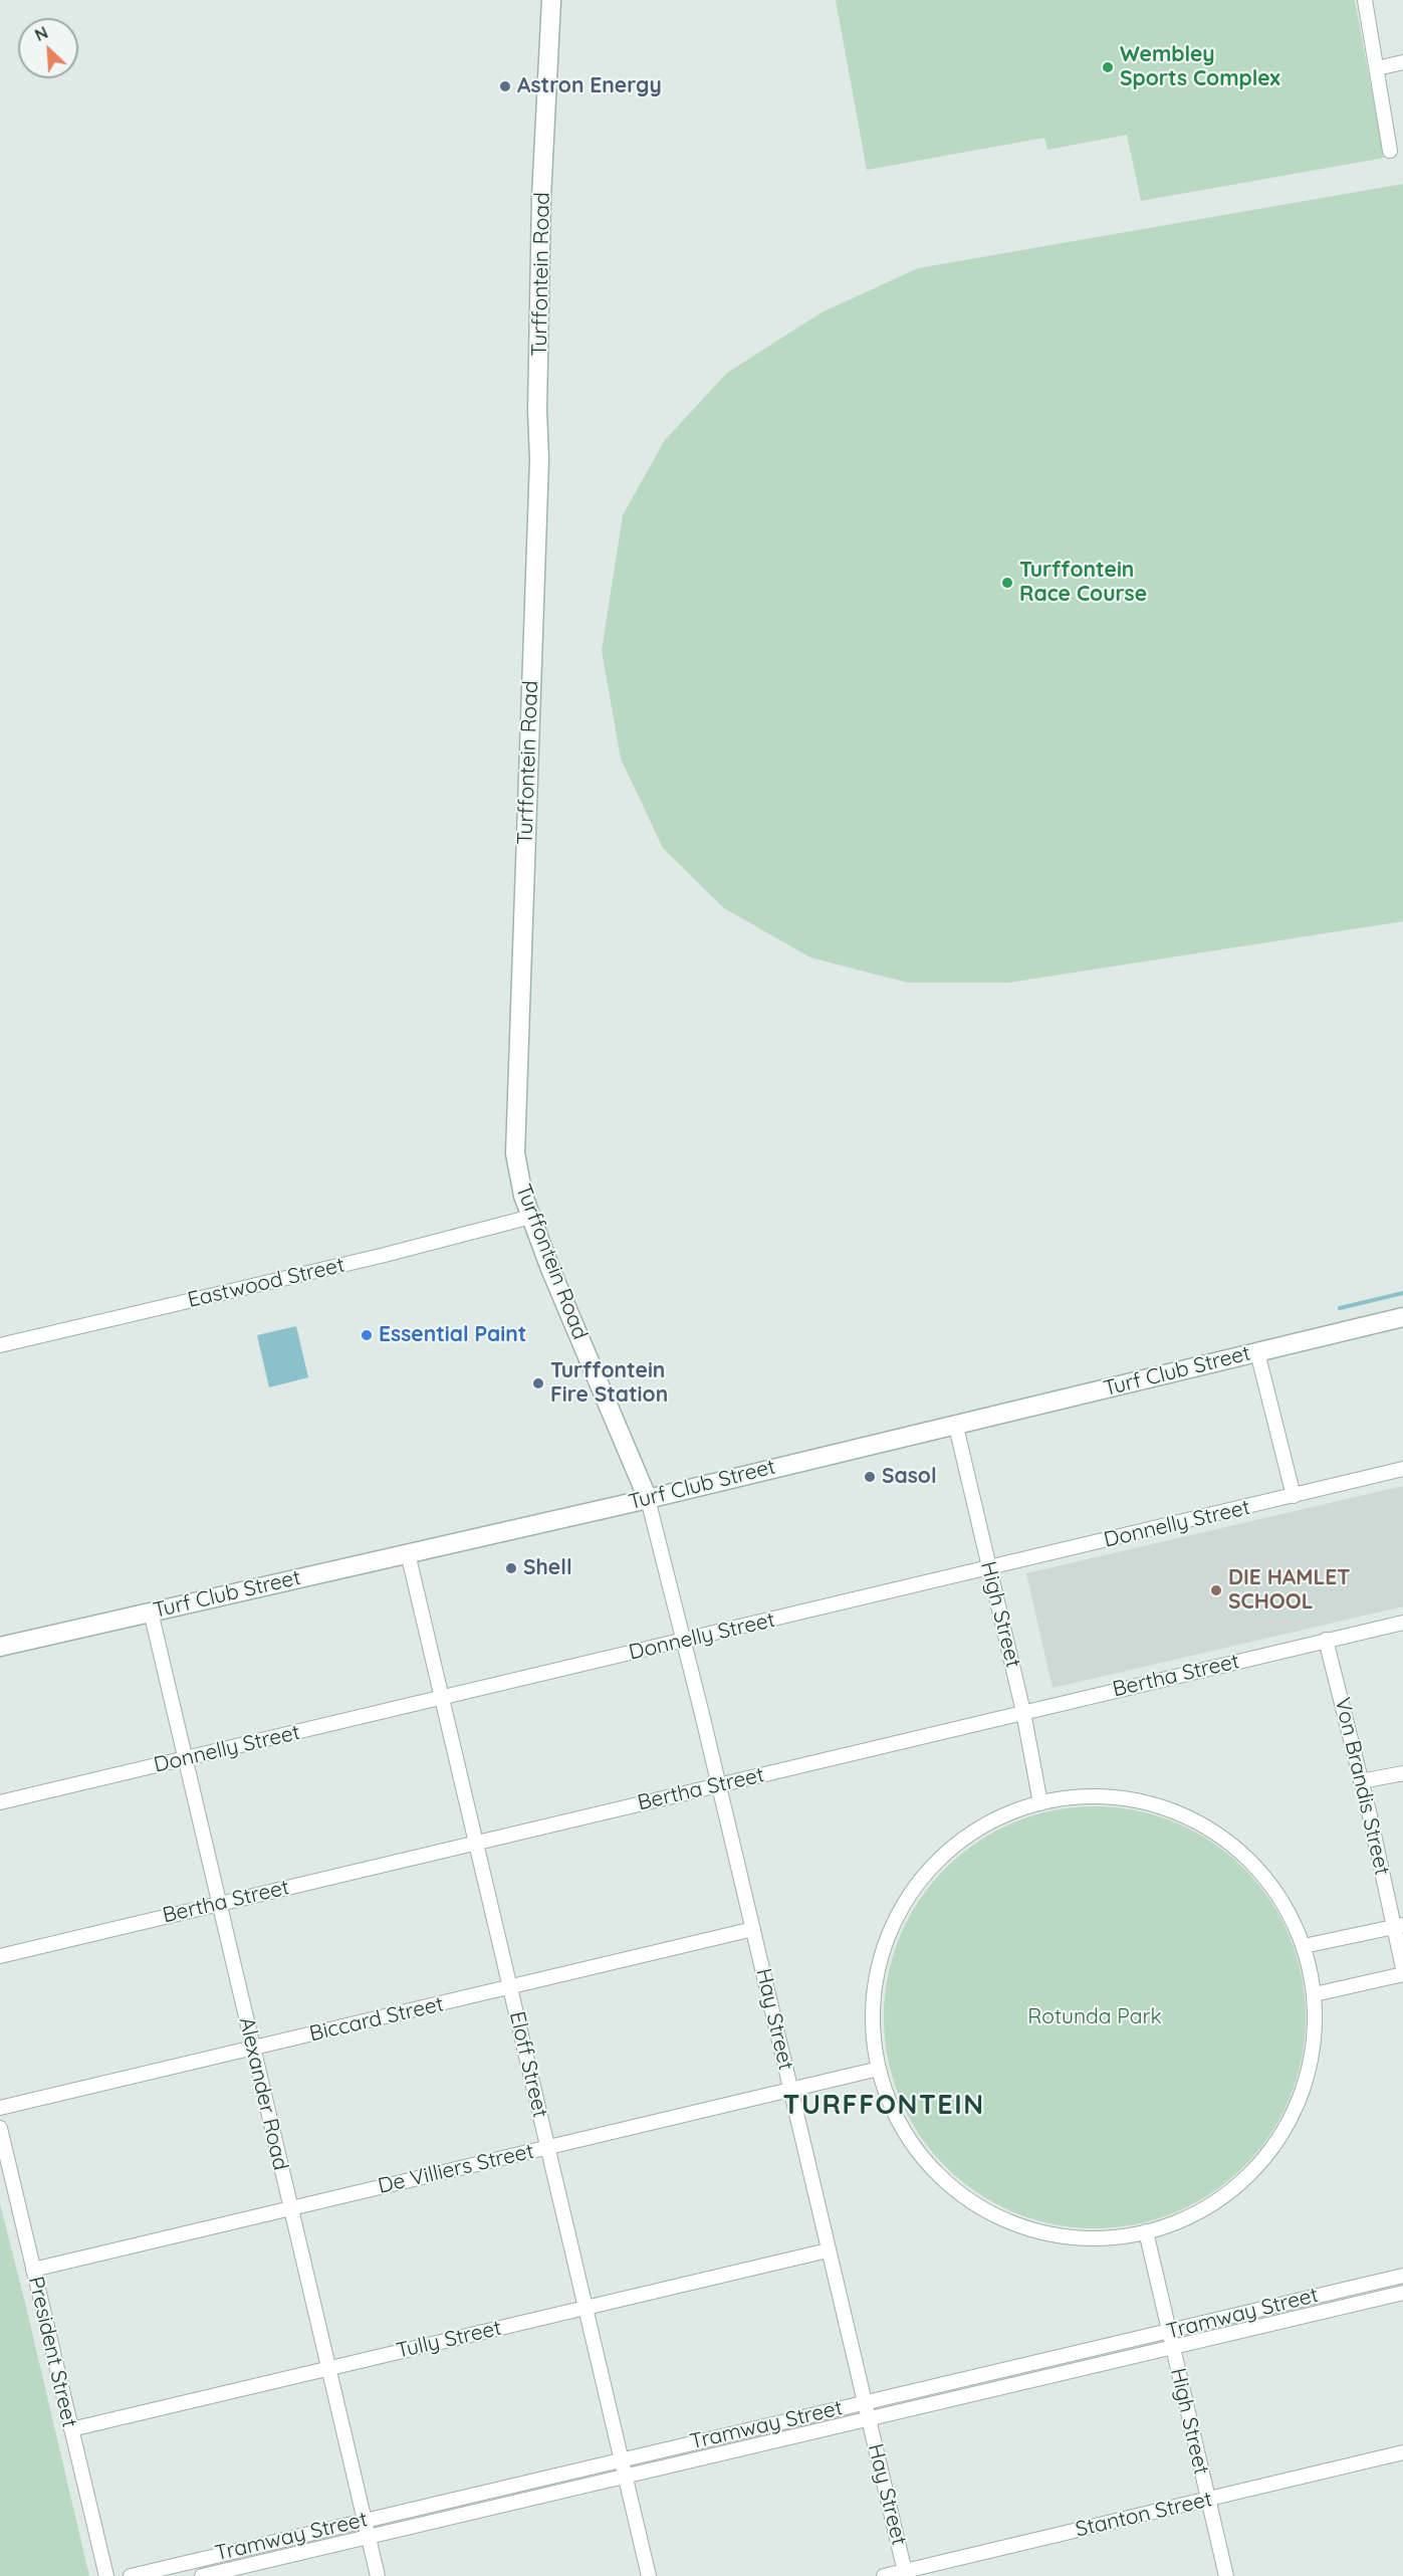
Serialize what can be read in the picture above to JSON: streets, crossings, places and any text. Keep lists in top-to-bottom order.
{
  "streets": {
    "street": [
      "Turffontein Road",
      "Eastwood Street",
      "Turf Club Street",
      "Donnelly Street",
      "High Street",
      "Bertha Street",
      "Von Brandis Street",
      "Biccard Street",
      "Hay Street",
      "Eloff Street",
      "Alexander Road",
      "De Villiers Street",
      "Tramway Street",
      "Tully Street",
      "President Street",
      "Stanton Street"
    ]
  },
  "crossings": [
    ["Turffontein Road", "Eastwood Street"],
    ["Turffontein Road", "Turf Club Street"],
    ["Turffontein Road", "Hay Street"],
    ["Turf Club Street", "High Street"],
    ["Turf Club Street", "Hay Street"],
    ["Turf Club Street", "Eloff Street"],
    ["Turf Club Street", "Alexander Road"],
    ["Donnelly Street", "High Street"],
    ["Donnelly Street", "Hay Street"],
    ["Donnelly Street", "Eloff Street"],
    ["Donnelly Street", "Alexander Road"],
    ["High Street", "Bertha Street"],
    ["High Street", "Tramway Street"],
    ["High Street", "Stanton Street"],
    ["Bertha Street", "Von Brandis Street"],
    ["Bertha Street", "Hay Street"],
    ["Bertha Street", "Eloff Street"],
    ["Bertha Street", "Alexander Road"],
    ["Biccard Street", "Hay Street"],
    ["Biccard Street", "Eloff Street"],
    ["Biccard Street", "Alexander Road"],
    ["Hay Street", "De Villiers Street"],
    ["Hay Street", "Tramway Street"],
    ["Hay Street", "Tully Street"],
    ["Hay Street", "Stanton Street"],
    ["Eloff Street", "De Villiers Street"],
    ["Eloff Street", "Tramway Street"],
    ["Eloff Street", "Tully Street"],
    ["Alexander Road", "De Villiers Street"],
    ["Alexander Road", "Tramway Street"],
    ["Alexander Road", "Tully Street"],
    ["De Villiers Street", "President Street"],
    ["Tully Street", "President Street"]
  ],
  "districts": ["TURFFONTEIN"],
  "parks": ["Rotunda Park"],
  "places": [
    "Wembley Sports Complex",
    "Astron Energy",
    "Turffontein Race Course",
    "Essential Paint",
    "Turffontein Fire Station",
    "Sasol",
    "Shell",
    "DIE HAMLET SCHOOL"
  ],
  "north": "top left"
}
